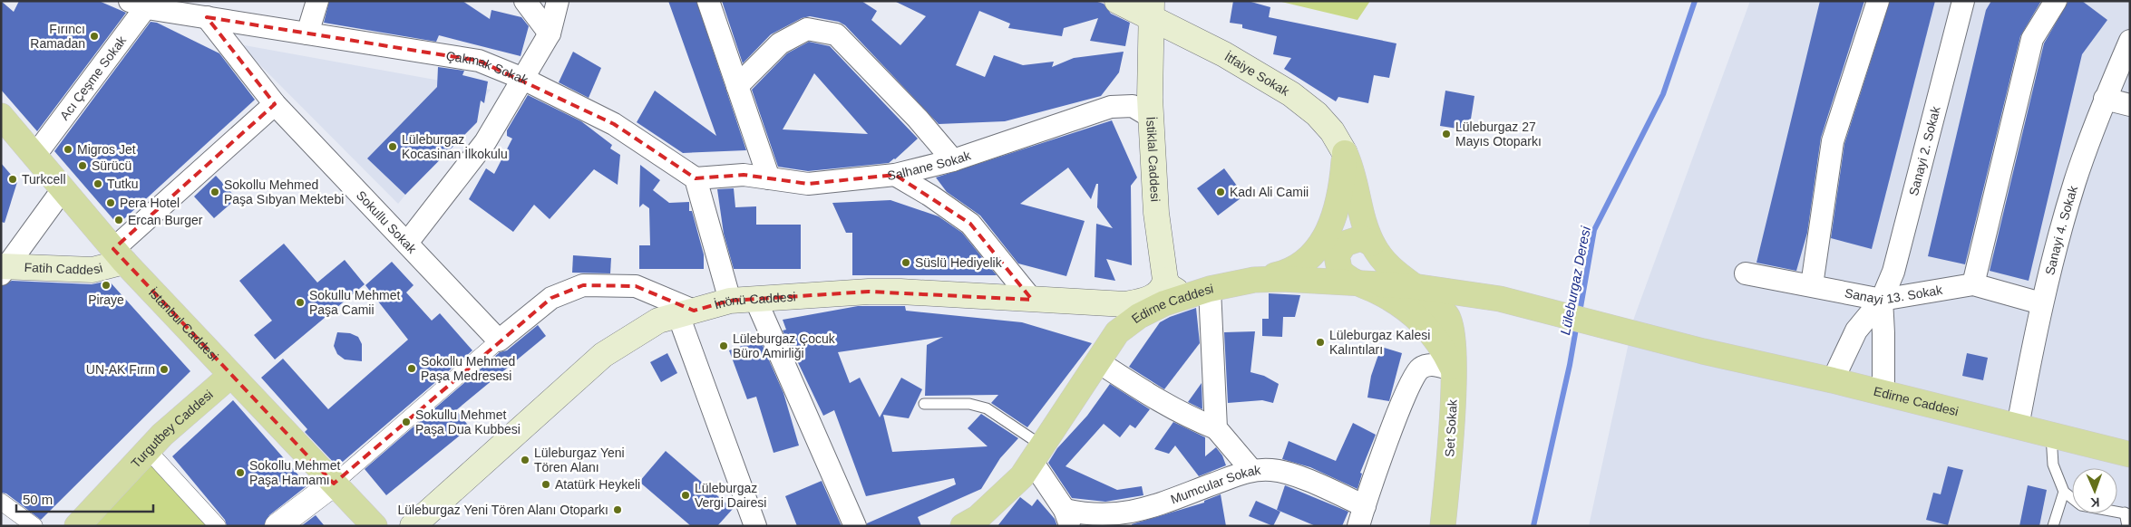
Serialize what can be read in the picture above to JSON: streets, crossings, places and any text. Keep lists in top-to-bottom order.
{
  "streets": {
    "main road": [
      "İtfaiye Sokak",
      "İstiklal Caddesi",
      "Fatih Caddesi",
      "İnönü Caddesi",
      "Edirne Caddesi",
      "İstanbul Caddesi",
      "Set Sokak",
      "Turgutbey Caddesi"
    ],
    "street": [
      "Çakmak Sokak",
      "Acı Çeşme Sokak",
      "Sanayi 2. Sokak",
      "Salhane Sokak",
      "Sokullu Sokak",
      "Sanayi 4. Sokak",
      "Sanayi 13. Sokak",
      "Mumcular Sokak"
    ]
  },
  "crossings": [
    ["Çakmak Sokak", "Acı Çeşme Sokak"],
    ["Çakmak Sokak", "Salhane Sokak"],
    ["Çakmak Sokak", "Sokullu Sokak"],
    ["İtfaiye Sokak", "İstiklal Caddesi"],
    ["İtfaiye Sokak", "Edirne Caddesi"],
    ["İtfaiye Sokak", "Set Sokak"],
    ["Acı Çeşme Sokak", "İstanbul Caddesi"],
    ["Sanayi 2. Sokak", "Sanayi 13. Sokak"],
    ["Sanayi 2. Sokak", "Edirne Caddesi"],
    ["İstiklal Caddesi", "Salhane Sokak"],
    ["İstiklal Caddesi", "İnönü Caddesi"],
    ["Sanayi 4. Sokak", "Sanayi 13. Sokak"],
    ["Sanayi 4. Sokak", "Edirne Caddesi"],
    ["Fatih Caddesi", "İstanbul Caddesi"],
    ["Edirne Caddesi", "Set Sokak"],
    ["İstanbul Caddesi", "Turgutbey Caddesi"]
  ],
  "water": ["Lüleburgaz Deresi"],
  "places": [
    "Fırıncı Ramadan",
    "Lüleburgaz 27 Mayıs Otoparkı",
    "Lüleburgaz Kocasinan İlkokulu",
    "Migros Jet",
    "Sürücü",
    "Turkcell",
    "Tutku",
    "Sokollu Mehmed Paşa Sıbyan Mektebi",
    "Kadı Ali Camii",
    "Pera Hotel",
    "Ercan Burger",
    "Süslü Hediyelik",
    "Piraye",
    "Sokullu Mehmet Paşa Camii",
    "Lüleburgaz Kalesi Kalıntıları",
    "Lüleburgaz Çocuk Büro Amirliği",
    "Sokollu Mehmed Paşa Medresesi",
    "UN-AK Fırın",
    "Sokullu Mehmet Paşa Dua Kubbesi",
    "Lüleburgaz Yeni Tören Alanı",
    "Sokollu Mehmet Paşa Hamamı",
    "Atatürk Heykeli",
    "Lüleburgaz Vergi Dairesi",
    "Lüleburgaz Yeni Tören Alanı Otoparkı"
  ],
  "scale_bar": "50 m",
  "north": "bottom"
}
